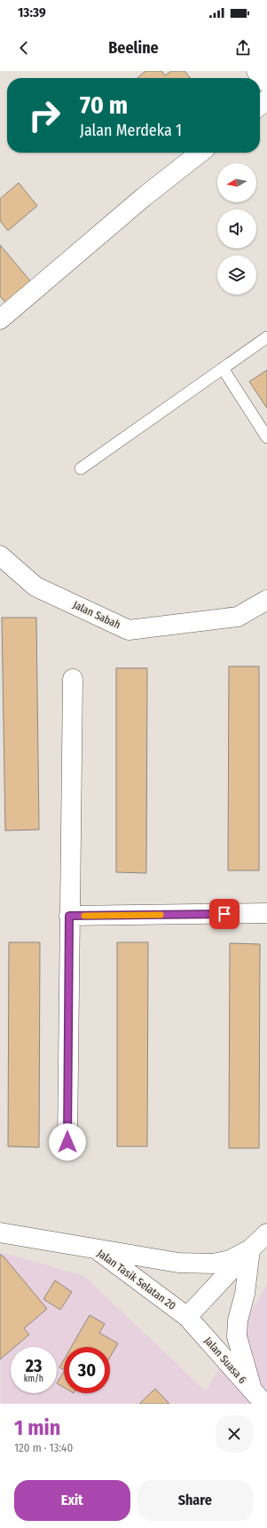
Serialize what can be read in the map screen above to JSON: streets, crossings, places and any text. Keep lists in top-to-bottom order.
{
  "streets": {
    "street": ["Jalan Sabah", "Jalan Tasik Selatan 20", "Jalan Suasa 6"]
  },
  "crossings": [
    ["Jalan Tasik Selatan 20", "Jalan Suasa 6"]
  ],
  "north": "left",
  "page": {
    "status": "13:39",
    "header": "Beeline",
    "turn": ["70 m", "Jalan Merdeka 1"],
    "speed": "23 km/h",
    "limit": "30",
    "heading": ["1 min", "120 m · 13:40"],
    "buttons": ["Exit", "Share"]
  }
}
